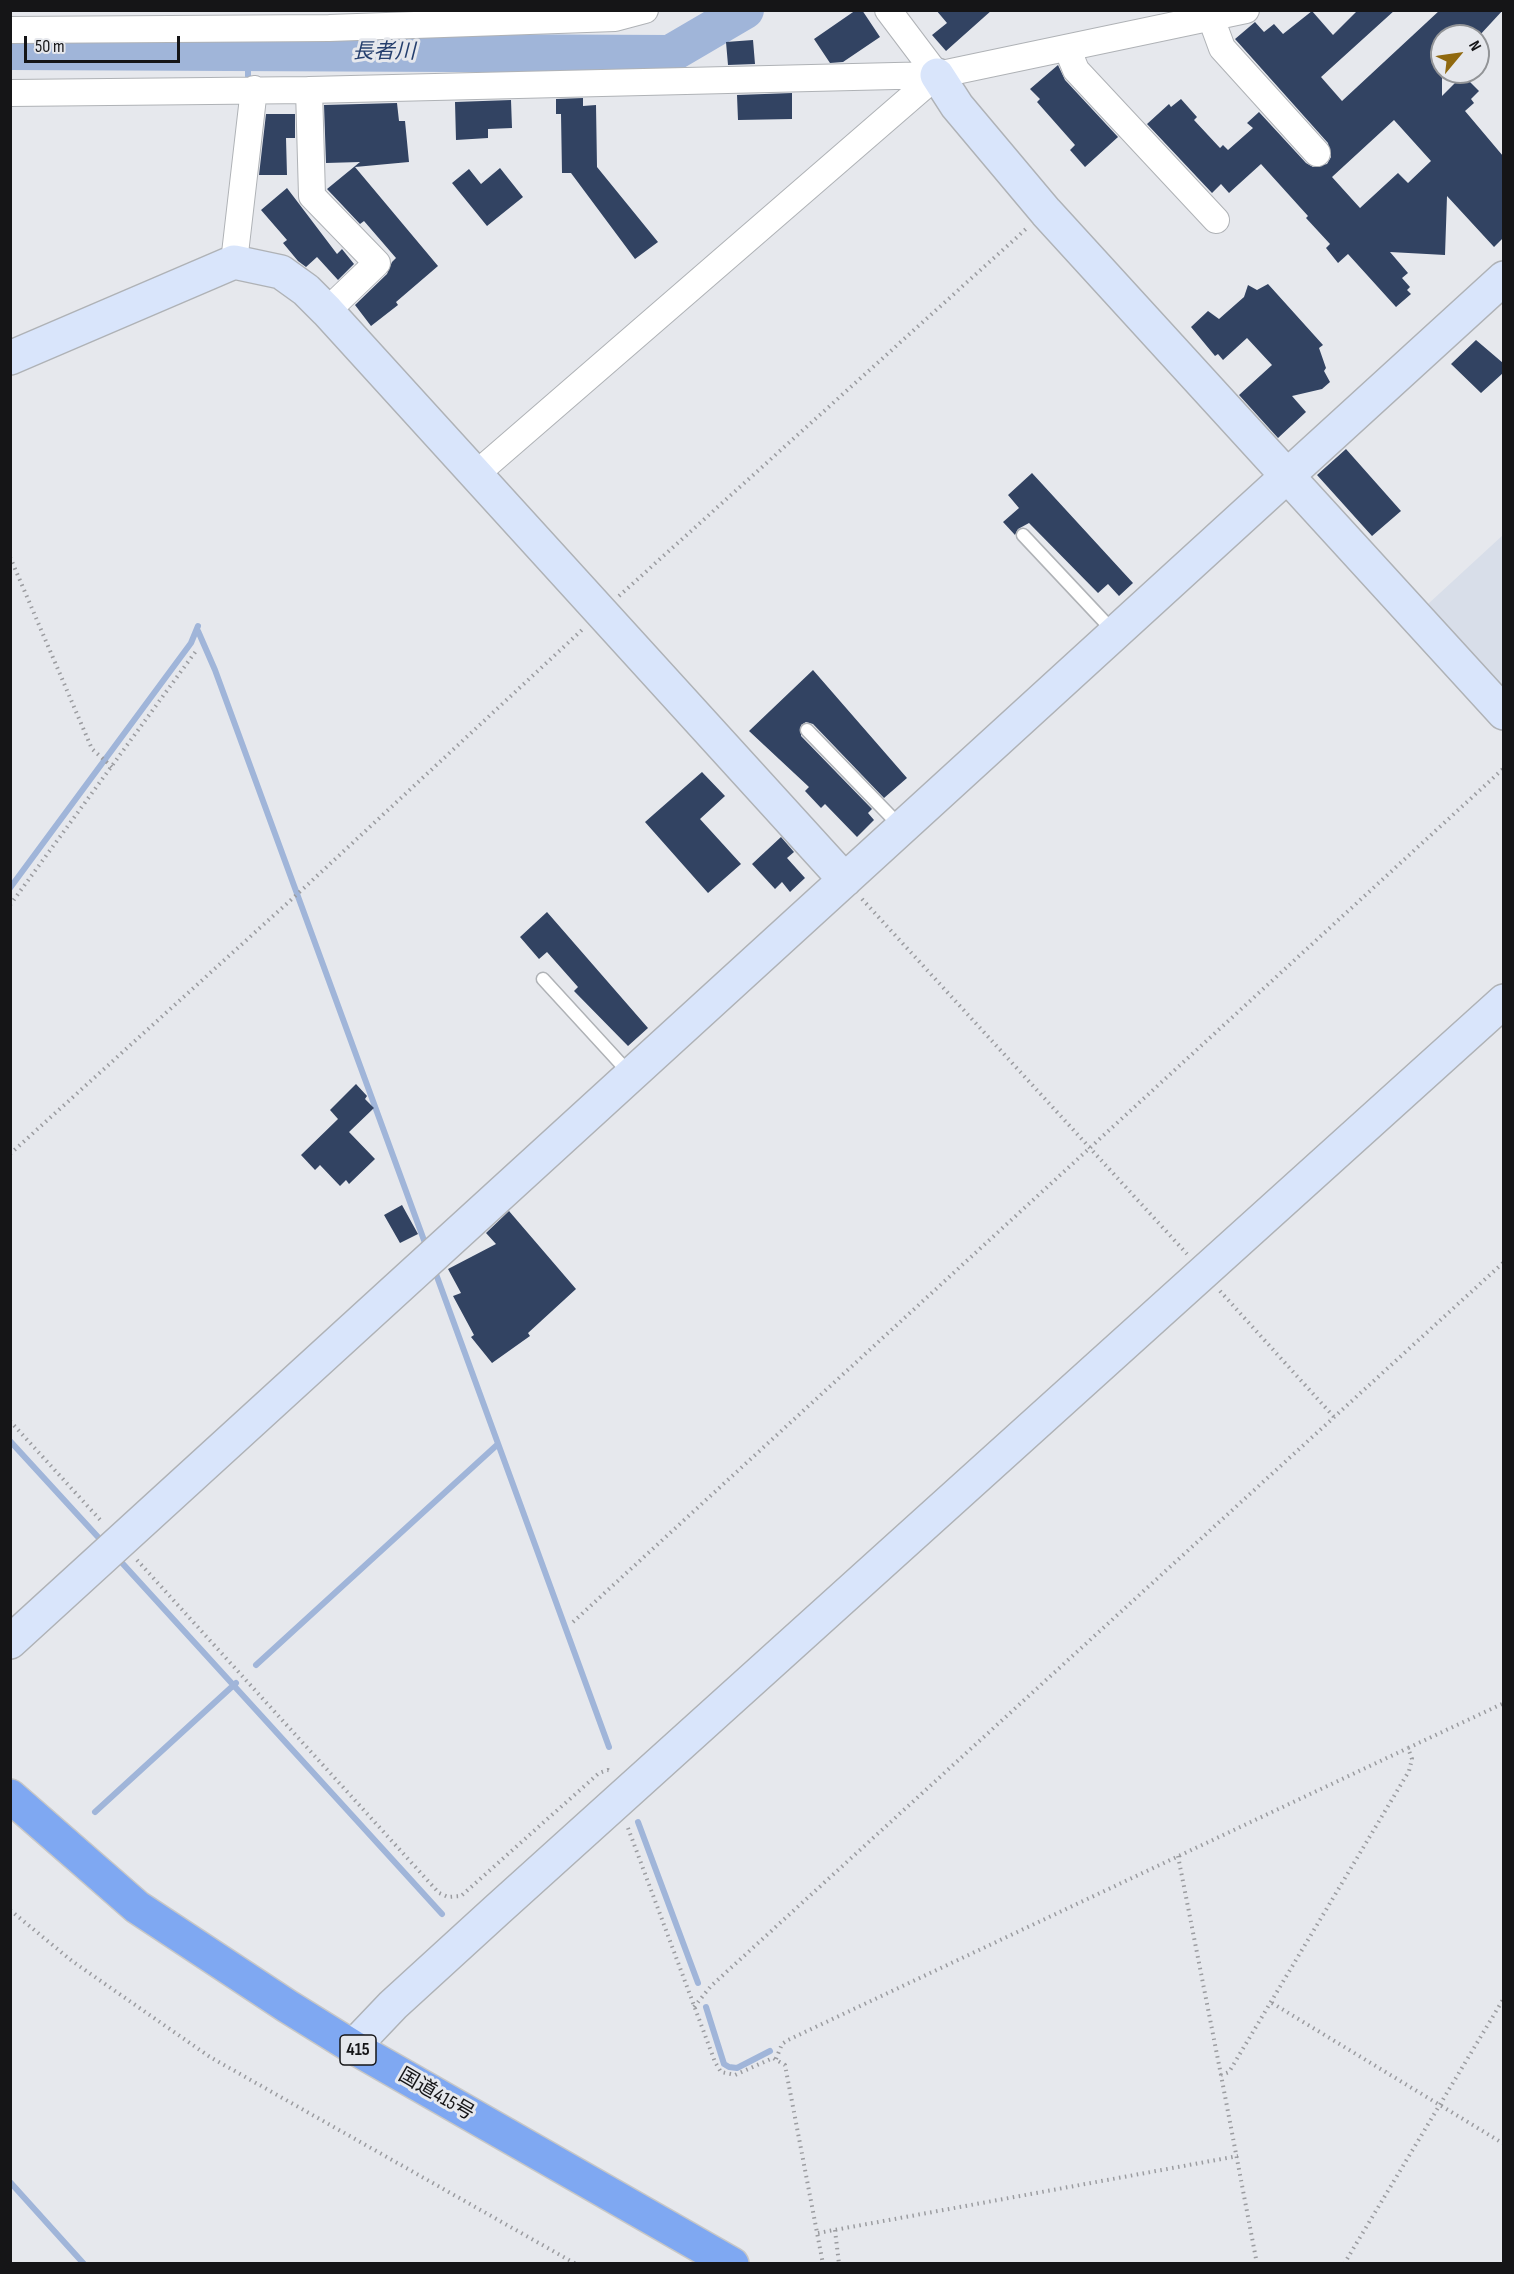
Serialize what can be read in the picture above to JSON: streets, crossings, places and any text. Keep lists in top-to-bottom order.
{
  "streets": {
    "highway": ["415", "国道415号"]
  },
  "water": ["長者川"],
  "scale_bar": "50 m",
  "north": "top right"
}
